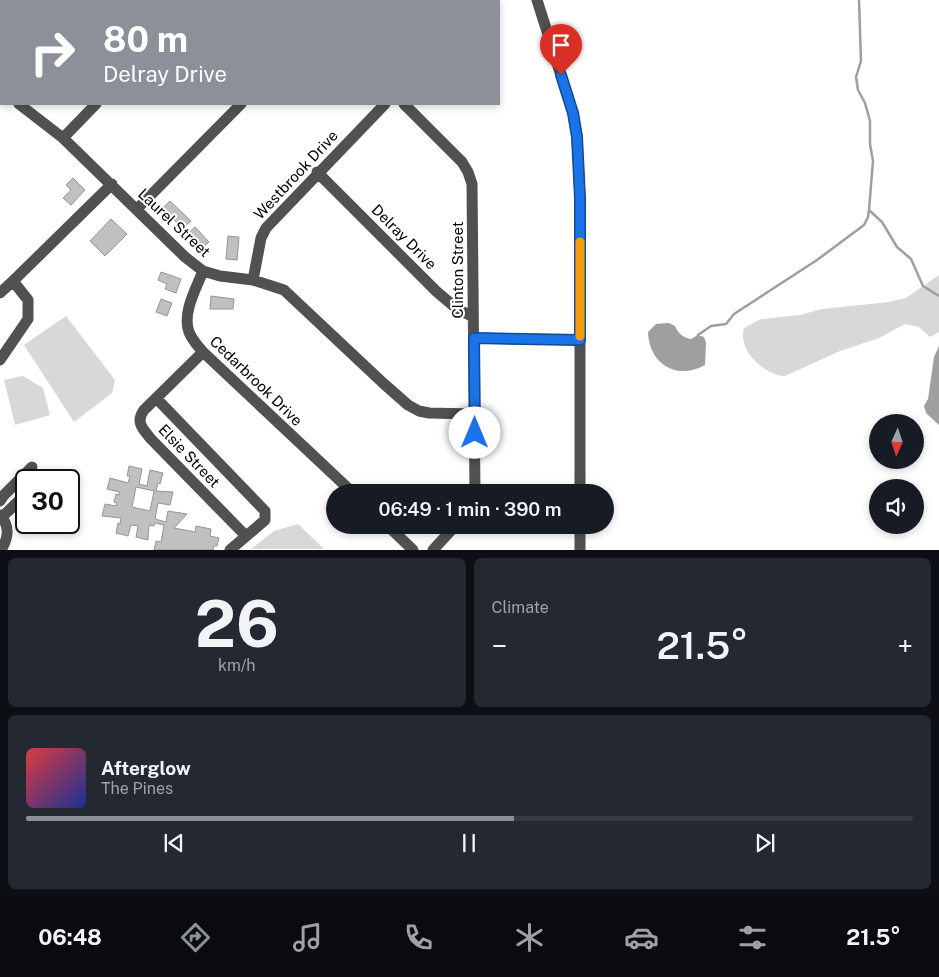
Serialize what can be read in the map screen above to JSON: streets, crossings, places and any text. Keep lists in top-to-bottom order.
{
  "streets": {
    "street": [
      "Westbrook Drive",
      "Laurel Street",
      "Delray Drive",
      "Clinton Street",
      "Cedarbrook Drive",
      "Elsie Street"
    ]
  },
  "crossings": [
    ["Westbrook Drive", "Laurel Street"],
    ["Westbrook Drive", "Delray Drive"],
    ["Laurel Street", "Clinton Street"],
    ["Laurel Street", "Cedarbrook Drive"],
    ["Delray Drive", "Clinton Street"],
    ["Cedarbrook Drive", "Elsie Street"]
  ],
  "north": "bottom",
  "page": {
    "turn": ["80 m", "Delray Drive"],
    "limit": "30",
    "trip": "06:49 · 1 min · 390 m",
    "tile": [
      ["26", "km/h"],
      "Climate"
    ],
    "heat": ["−", "21.5°", "+"],
    "song": ["Afterglow", "The Pines"],
    "tabs": ["06:48", "21.5°"]
  }
}
